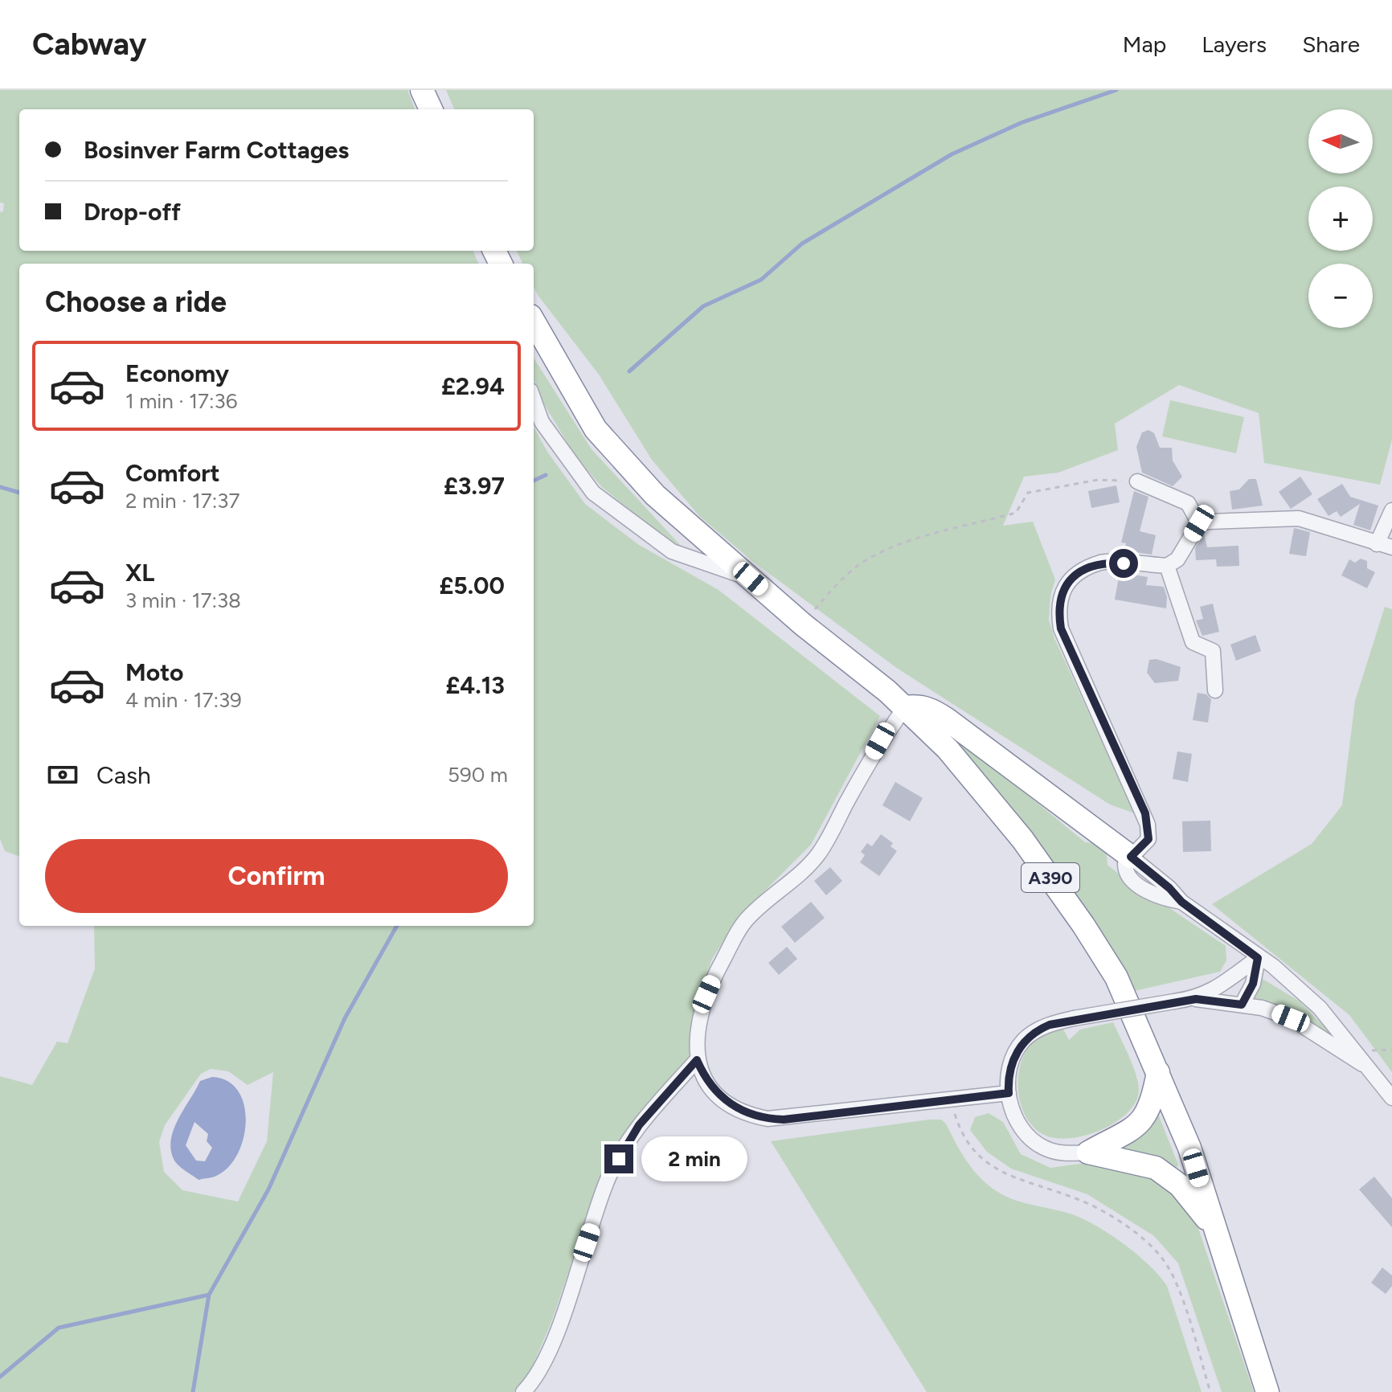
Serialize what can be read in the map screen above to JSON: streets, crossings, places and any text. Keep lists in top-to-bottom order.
{
  "streets": {
    "highway": ["A390"]
  },
  "north": "left",
  "page": {
    "header": "Cabway",
    "nav": ["Map", "Layers", "Share"],
    "map_buttons": ["+", "−"],
    "banner": ["Bosinver Farm Cottages", "Drop-off"],
    "heading": "Choose a ride",
    "list": [
      {
        "name": "Economy",
        "note": "1 min · 17:36",
        "value": "£2.94"
      },
      {
        "name": "Comfort",
        "note": "2 min · 17:37",
        "value": "£3.97"
      },
      {
        "name": "XL",
        "note": "3 min · 17:38",
        "value": "£5.00"
      },
      {
        "name": "Moto",
        "note": "4 min · 17:39",
        "value": "£4.13"
      }
    ],
    "pay": ["Cash", "590 m"],
    "buttons": "Confirm",
    "bubble": "2 min"
  }
}
